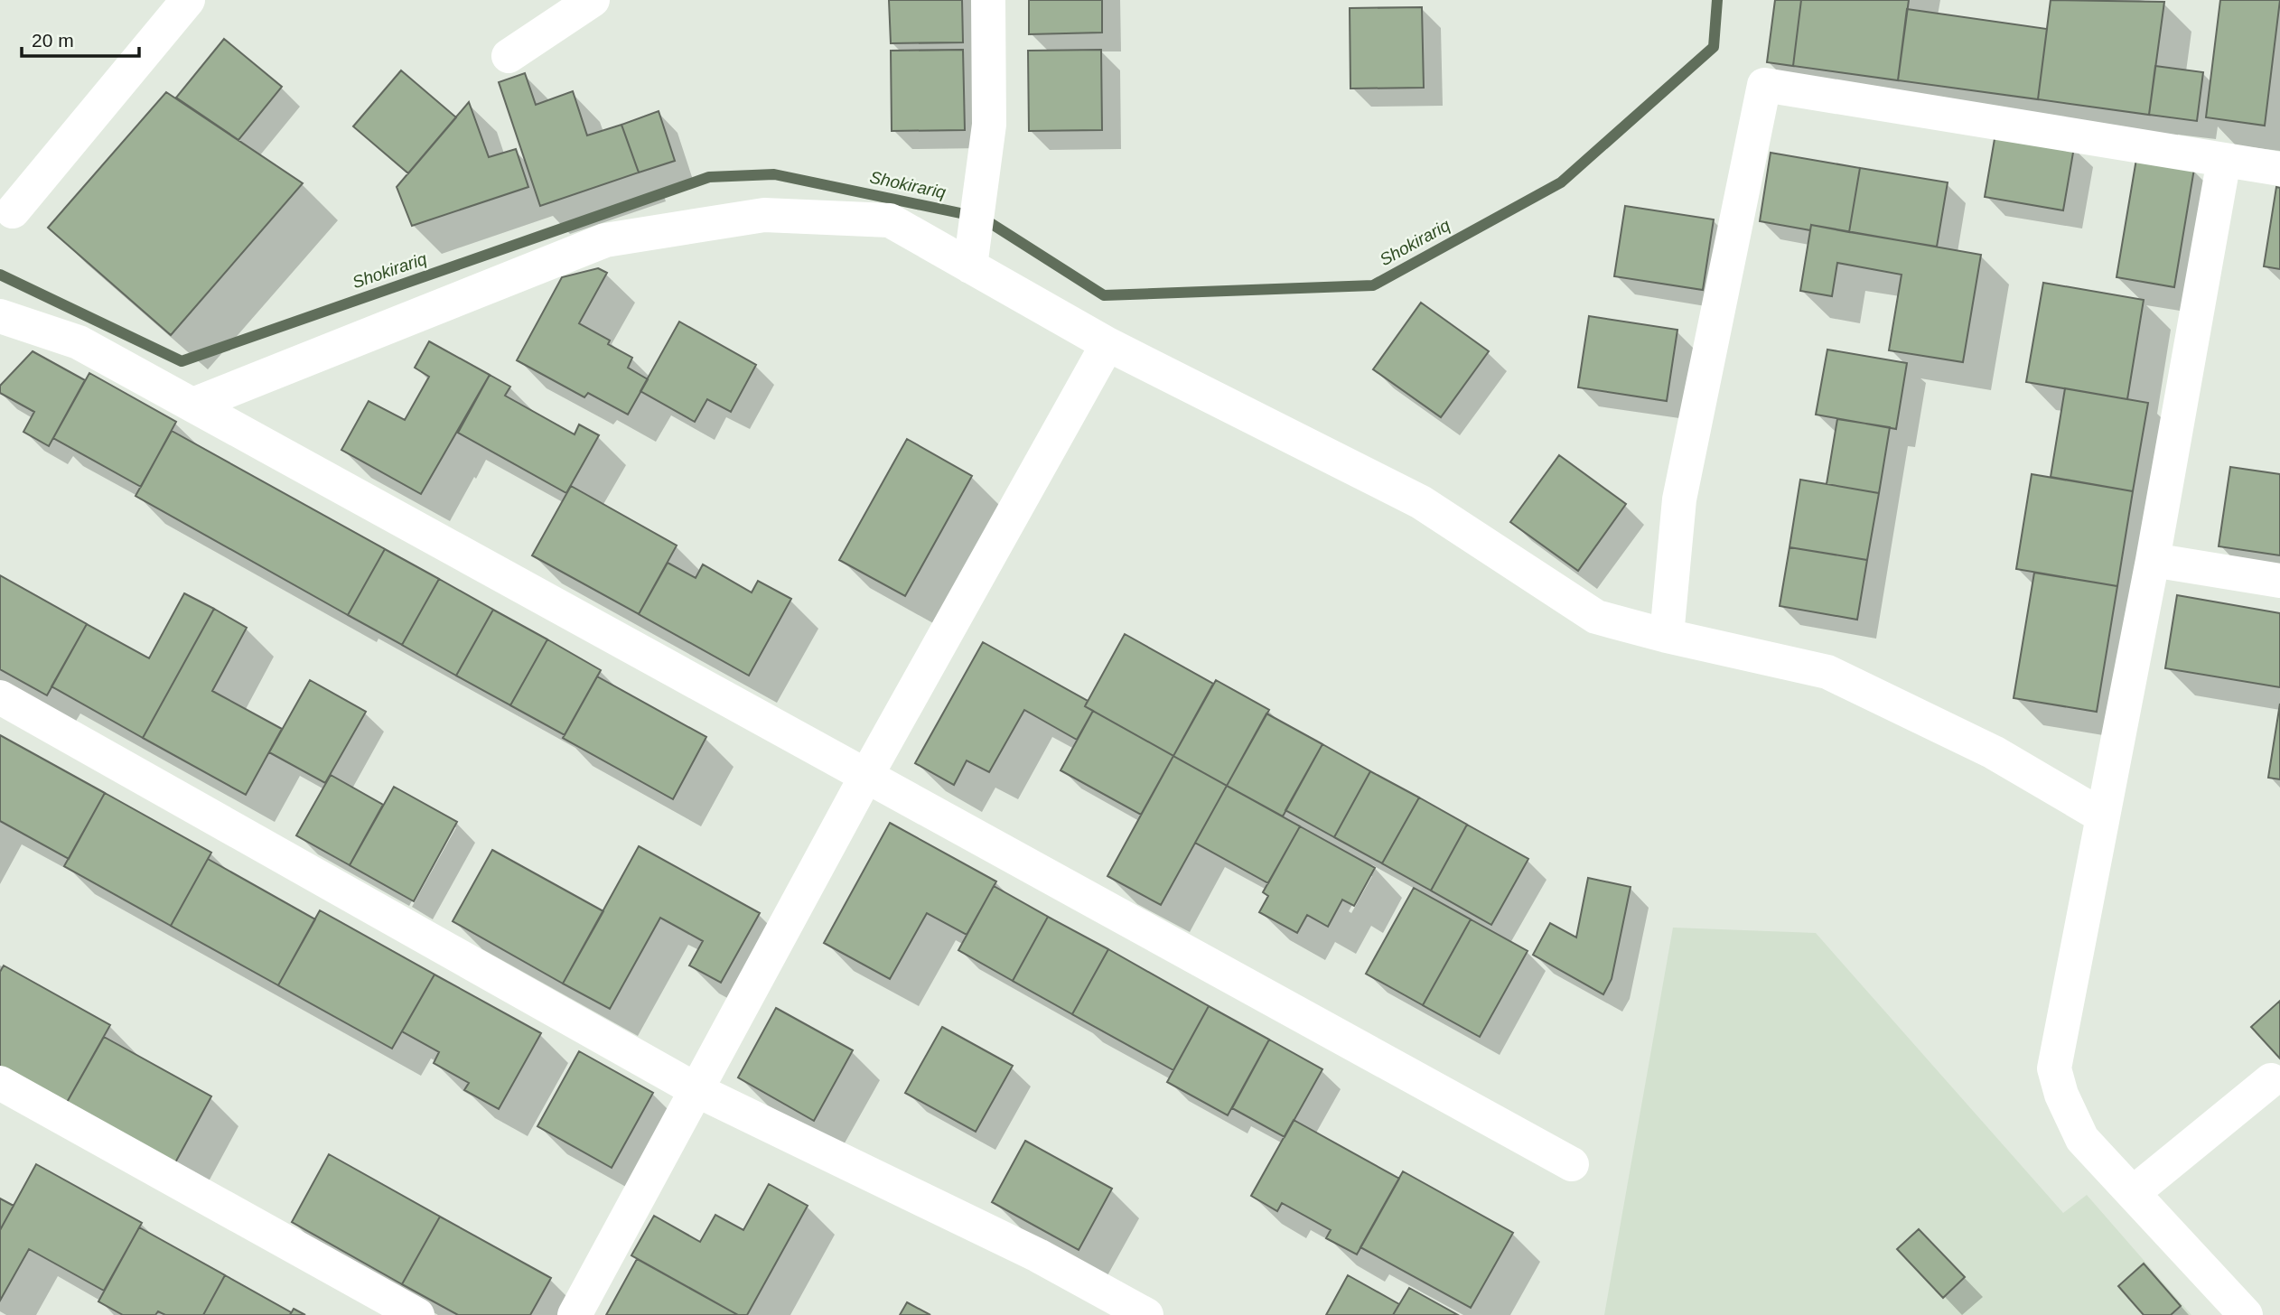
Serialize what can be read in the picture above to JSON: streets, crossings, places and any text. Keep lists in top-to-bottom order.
{
  "water": ["Shokirariq"],
  "scale_bar": "20 m"
}
